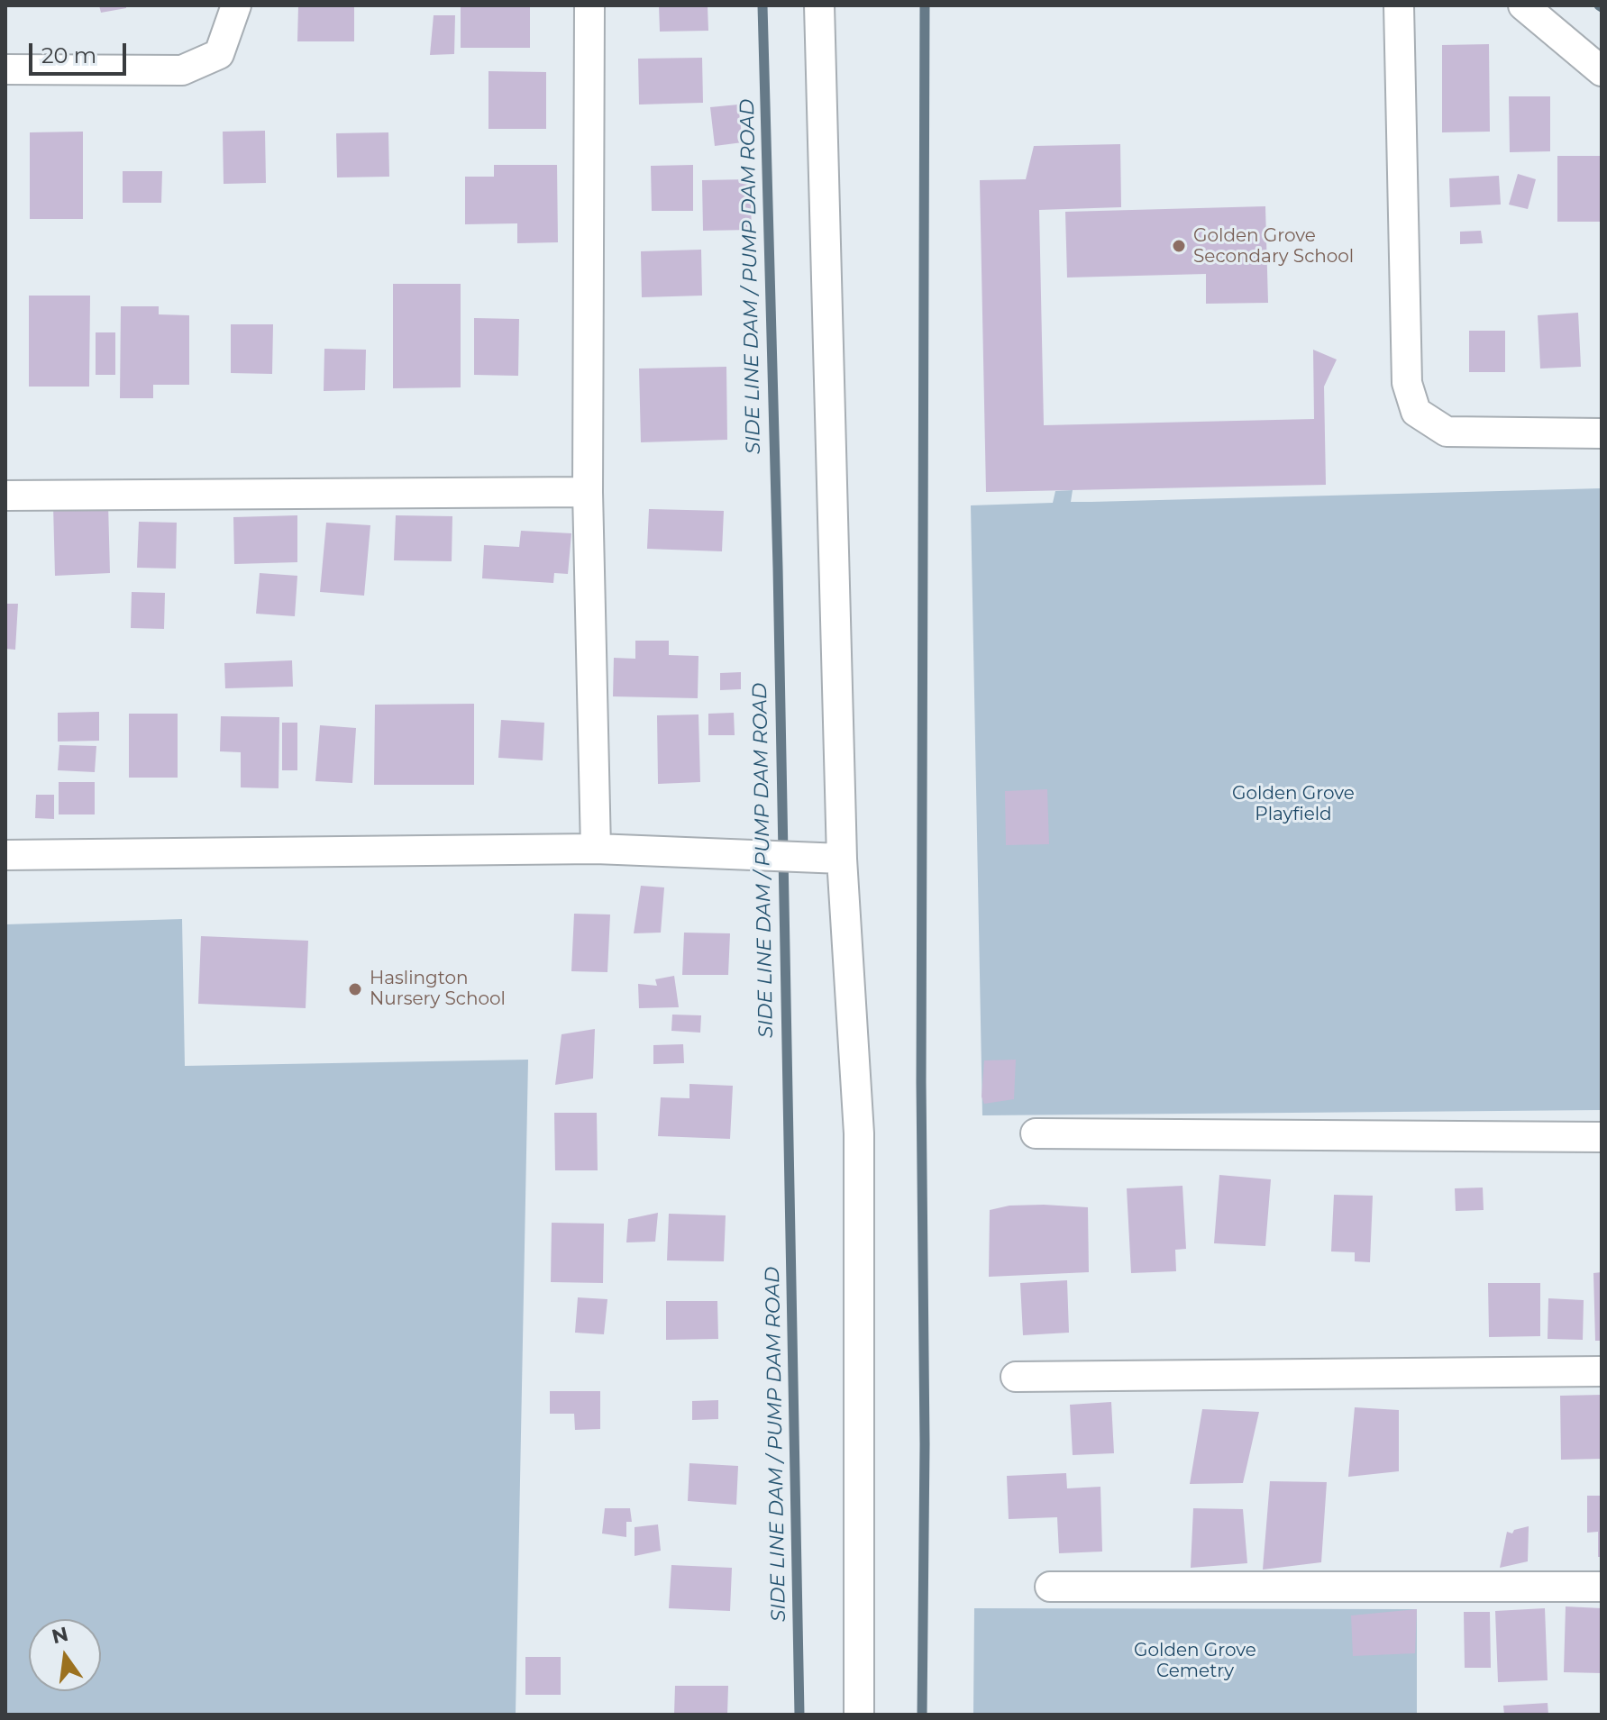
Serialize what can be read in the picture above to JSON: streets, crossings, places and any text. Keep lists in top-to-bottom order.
{
  "water": ["SIDE LINE DAM / PUMP DAM ROAD"],
  "parks": ["Golden Grove Playfield", "Golden Grove Cemetry"],
  "places": ["Golden Grove Secondary School", "Haslington Nursery School"],
  "scale_bar": "20 m",
  "north": "top"
}
